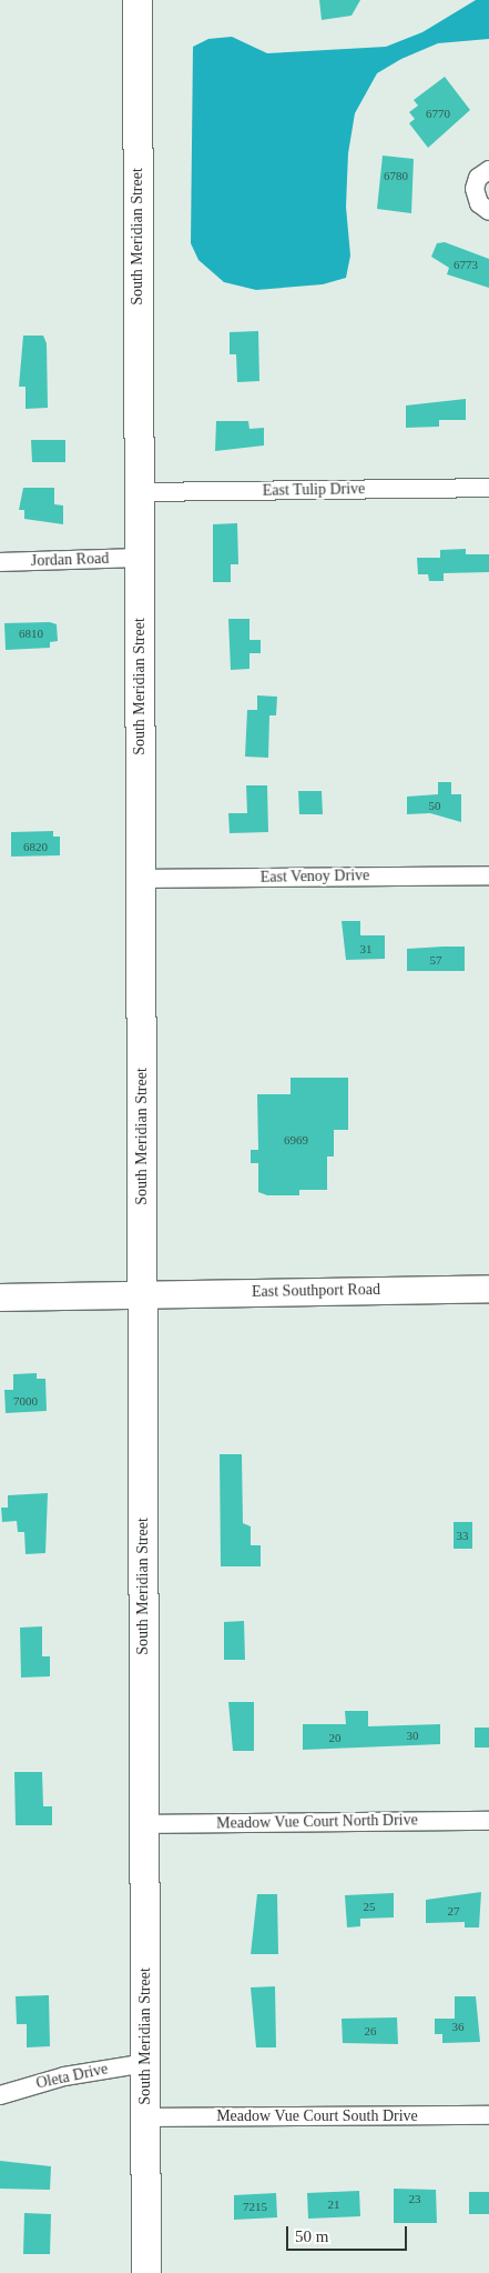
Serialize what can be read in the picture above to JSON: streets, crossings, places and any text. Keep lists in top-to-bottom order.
{
  "streets": {
    "main road": ["South Meridian Street", "East Southport Road"],
    "street": [
      "East Tulip Drive",
      "Jordan Road",
      "East Venoy Drive",
      "Meadow Vue Court North Drive",
      "Oleta Drive",
      "Meadow Vue Court South Drive"
    ]
  },
  "crossings": [
    ["South Meridian Street", "East Tulip Drive"],
    ["South Meridian Street", "Jordan Road"],
    ["South Meridian Street", "East Venoy Drive"],
    ["South Meridian Street", "East Southport Road"],
    ["South Meridian Street", "Meadow Vue Court North Drive"],
    ["South Meridian Street", "Oleta Drive"],
    ["South Meridian Street", "Meadow Vue Court South Drive"]
  ],
  "house_numbers": [
    "6770",
    "6780",
    "6773",
    "6810",
    "50",
    "6820",
    "31",
    "57",
    "6969",
    "7000",
    "33",
    "30",
    "20",
    "25",
    "27",
    "36",
    "26",
    "23",
    "21",
    "7215"
  ],
  "scale_bar": "50 m"
}
